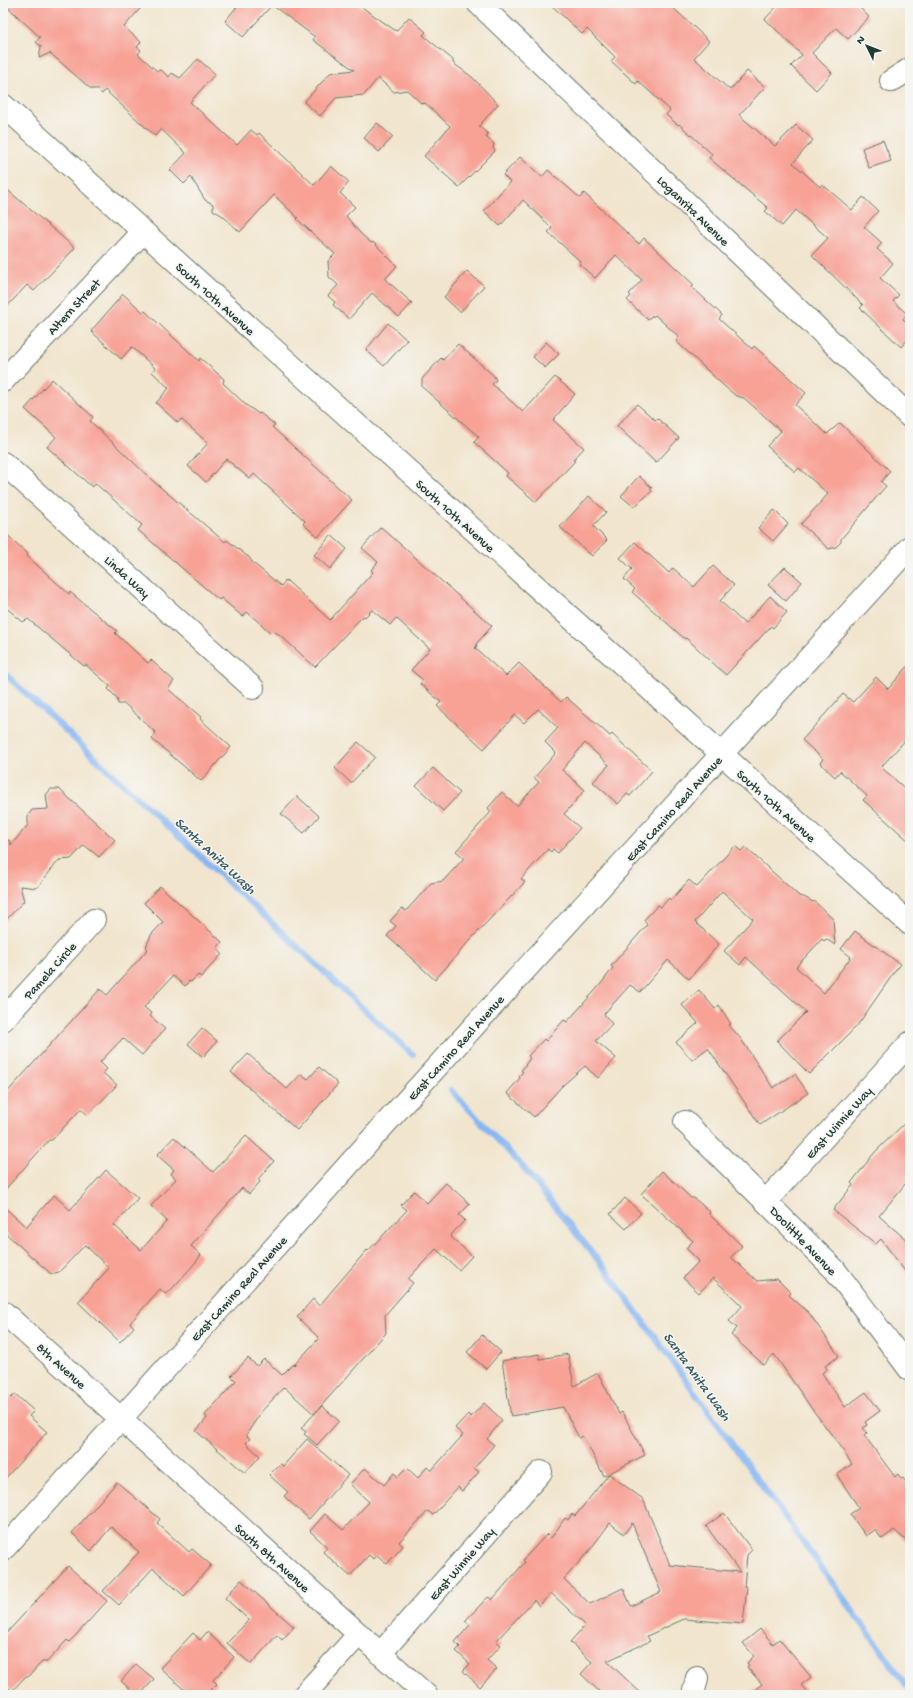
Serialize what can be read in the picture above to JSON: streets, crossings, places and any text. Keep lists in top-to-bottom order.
{
  "streets": {
    "street": [
      "Loganrita Avenue",
      "South 10th Avenue",
      "Altern Street",
      "Linda Way",
      "East Camino Real Avenue",
      "Pamela Circle",
      "East Winnie Way",
      "Doolittle Avenue",
      "8th Avenue",
      "South 8th Avenue"
    ]
  },
  "crossings": [
    ["South 10th Avenue", "Altern Street"],
    ["South 10th Avenue", "East Camino Real Avenue"],
    ["East Camino Real Avenue", "8th Avenue"],
    ["East Camino Real Avenue", "South 8th Avenue"],
    ["East Winnie Way", "Doolittle Avenue"],
    ["East Winnie Way", "South 8th Avenue"],
    ["8th Avenue", "South 8th Avenue"]
  ],
  "water": ["Santa Anita Wash"],
  "north": "top left"
}
